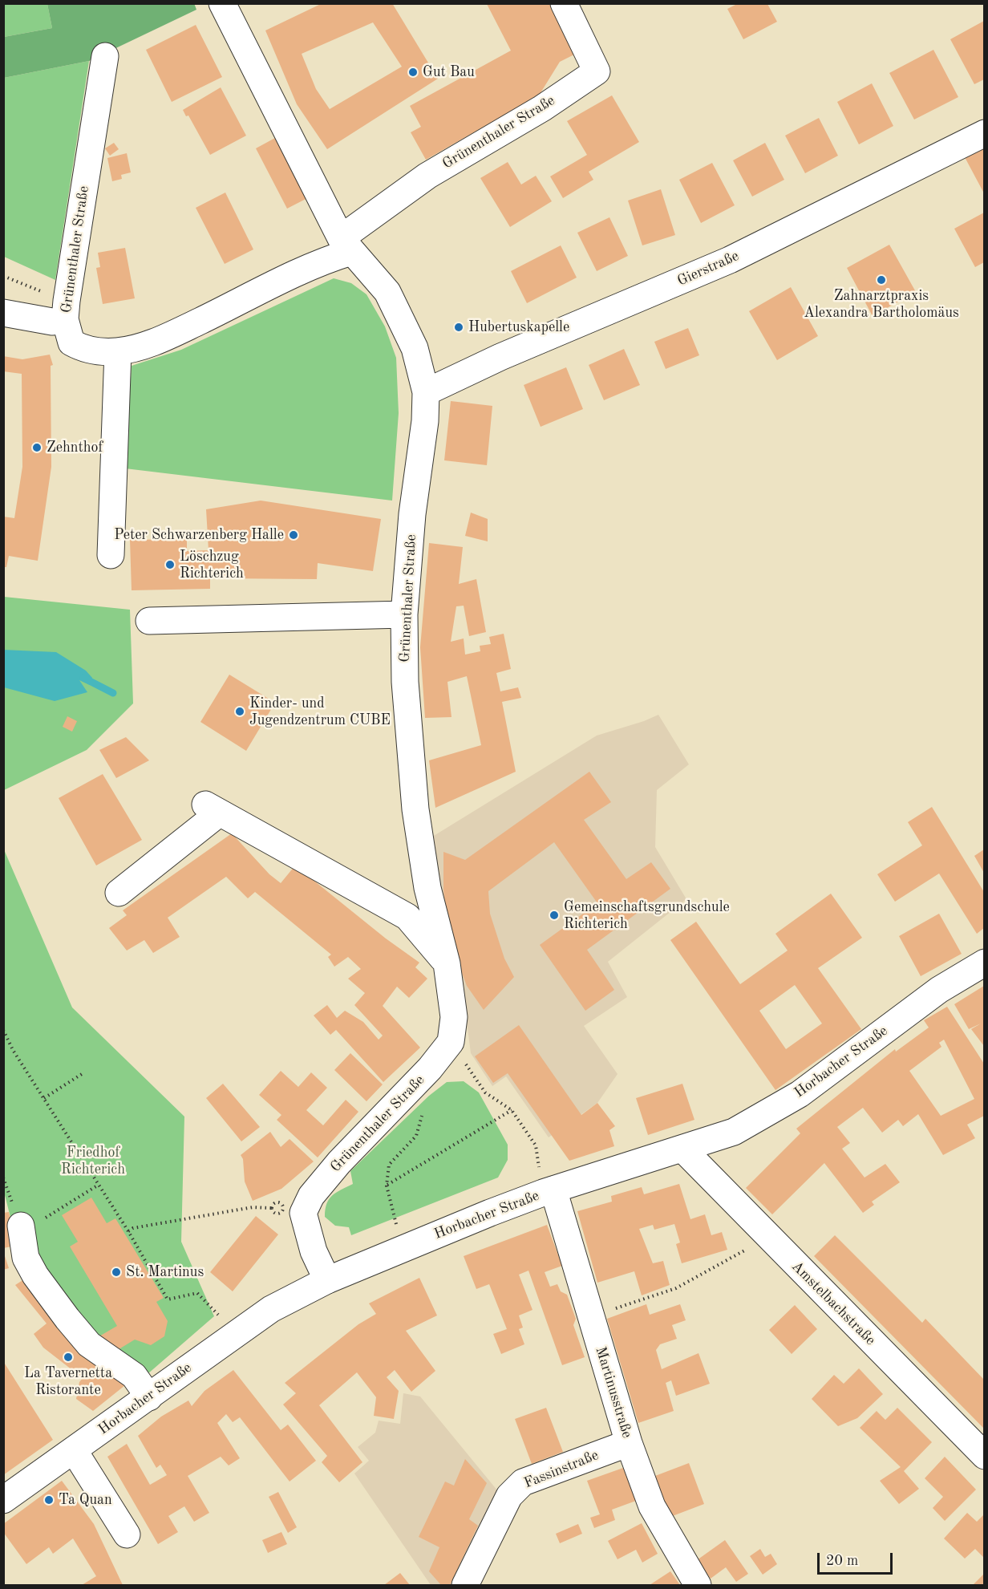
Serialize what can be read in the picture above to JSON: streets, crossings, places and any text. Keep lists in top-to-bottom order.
{
  "streets": {
    "street": [
      "Grünenthaler Straße",
      "Gierstraße",
      "Horbacher Straße",
      "Amstelbachstraße",
      "Martinusstraße",
      "Fassinstraße"
    ]
  },
  "crossings": [
    ["Grünenthaler Straße", "Gierstraße"],
    ["Grünenthaler Straße", "Horbacher Straße"],
    ["Horbacher Straße", "Amstelbachstraße"],
    ["Horbacher Straße", "Martinusstraße"],
    ["Martinusstraße", "Fassinstraße"]
  ],
  "parks": ["Friedhof Richterich"],
  "places": [
    "Gut Bau",
    "Zahnarztpraxis Alexandra Bartholomäus",
    "Hubertuskapelle",
    "Zehnthof",
    "Peter Schwarzenberg Halle",
    "Löschzug Richterich",
    "Kinder- und Jugendzentrum CUBE",
    "Gemeinschaftsgrundschule Richterich",
    "St. Martinus",
    "La Tavernetta Ristorante",
    "Ta Quan"
  ],
  "scale_bar": "20 m"
}
